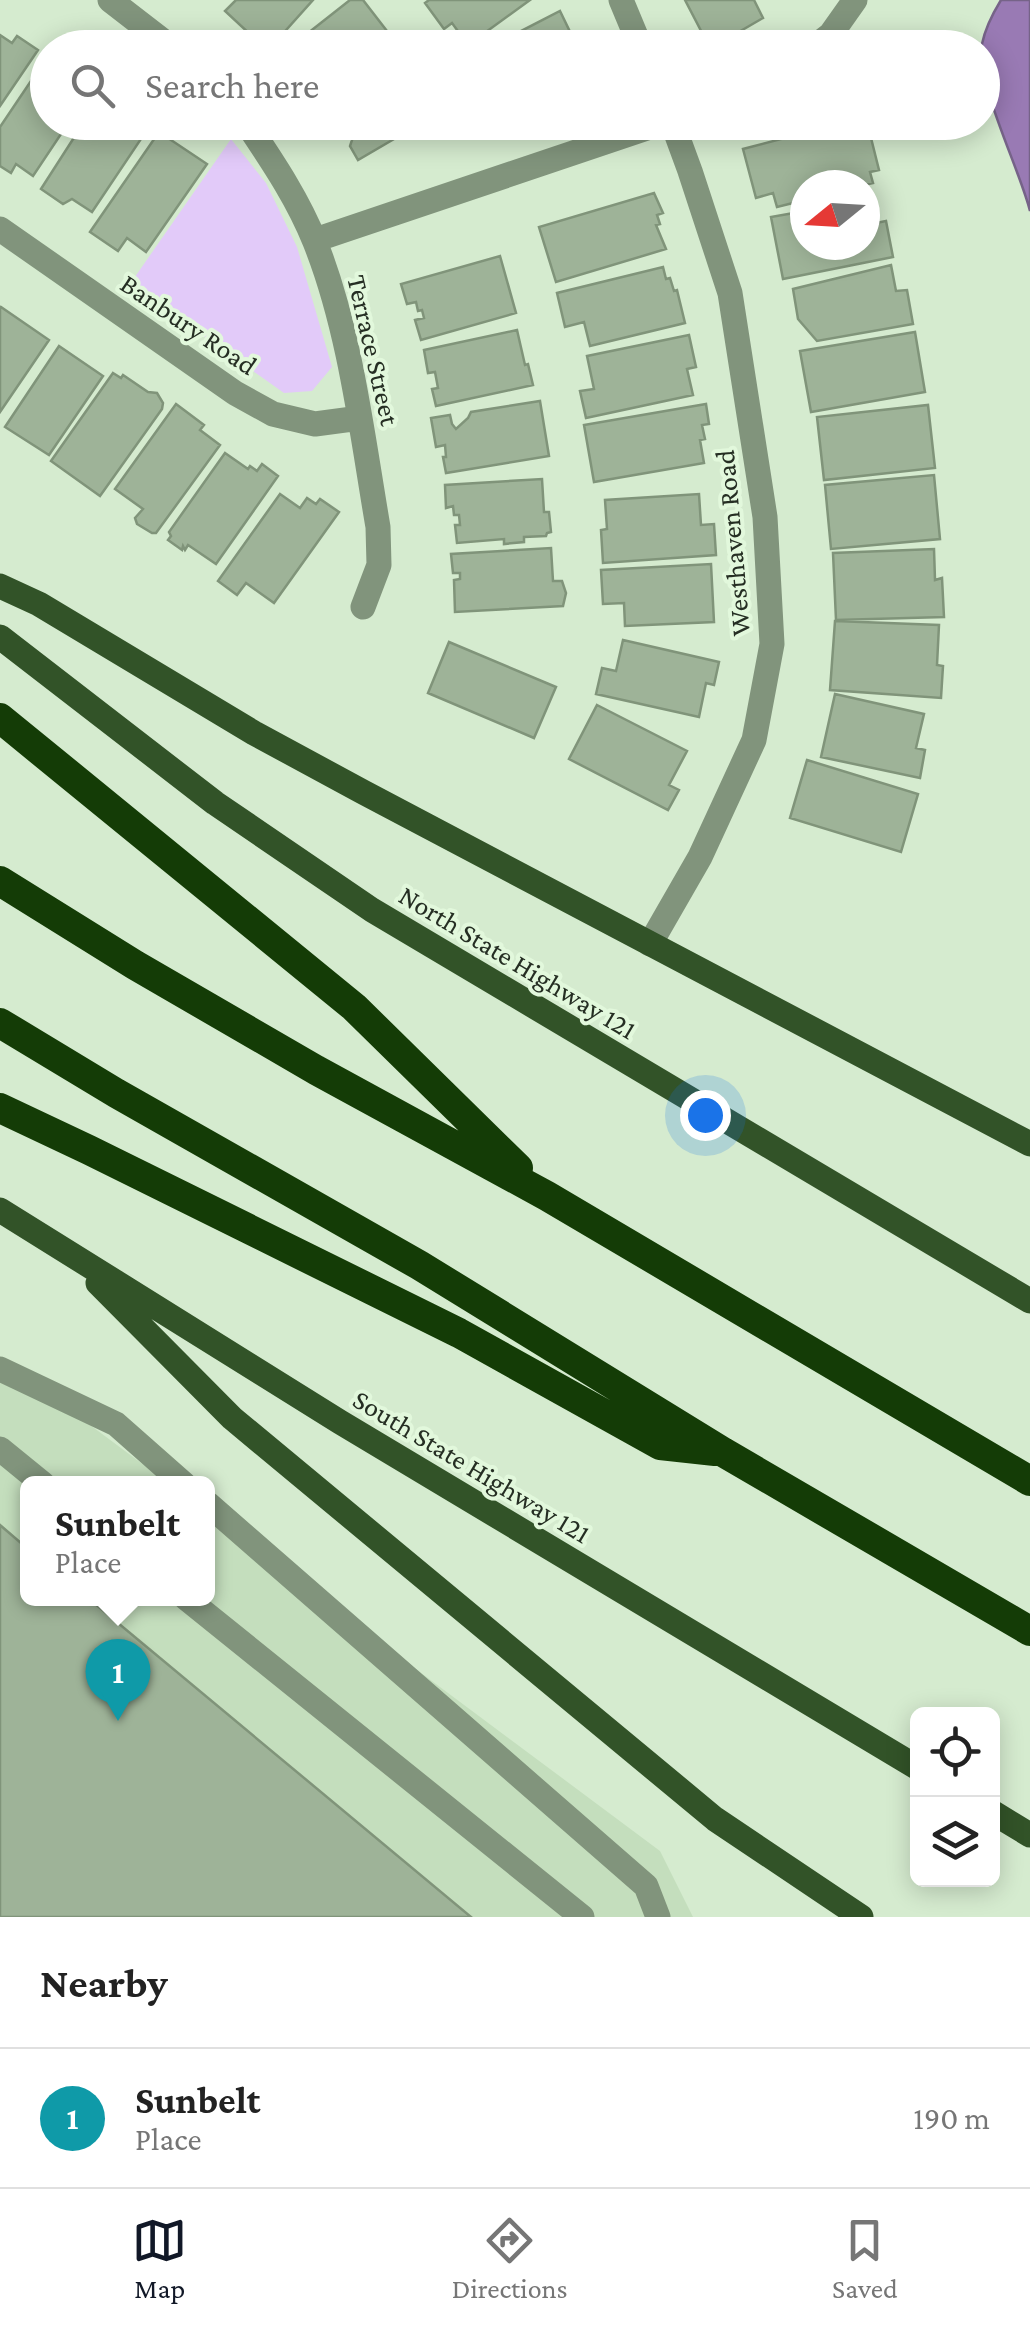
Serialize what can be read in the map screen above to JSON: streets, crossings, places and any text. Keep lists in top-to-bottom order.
{
  "streets": {
    "main road": ["North State Highway 121", "South State Highway 121"],
    "street": ["Banbury Road", "Terrace Street", "Westhaven Road"]
  },
  "crossings": [
    ["Banbury Road", "Terrace Street"]
  ],
  "north": "left",
  "page": {
    "search": "Search here",
    "popup": ["Sunbelt", "Place"],
    "pins": "1",
    "heading": "Nearby",
    "list": [
      {
        "mark": "1",
        "name": "Sunbelt",
        "note": "Place",
        "value": "190 m"
      }
    ],
    "nav": ["Map", "Directions", "Saved"]
  }
}
